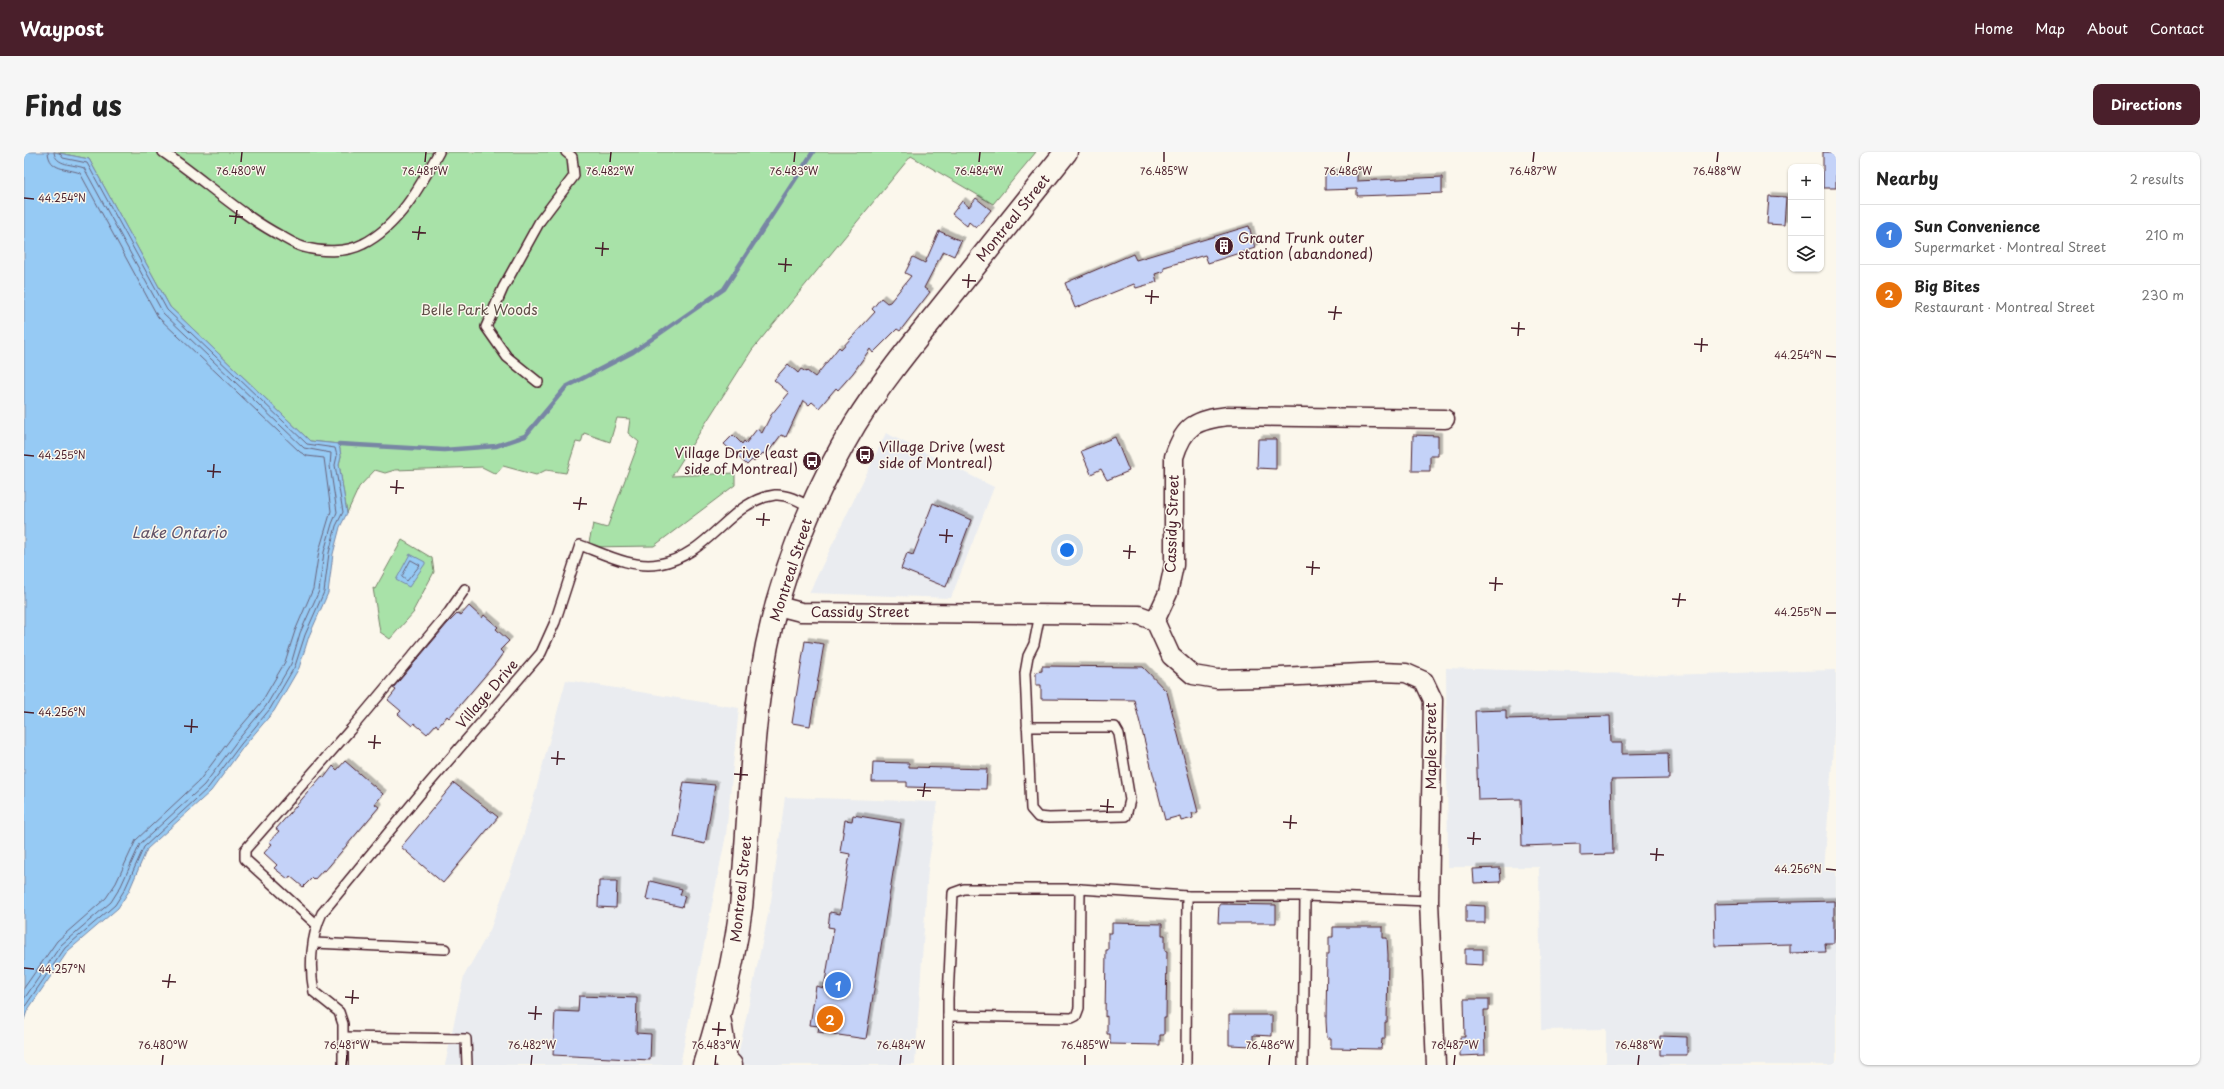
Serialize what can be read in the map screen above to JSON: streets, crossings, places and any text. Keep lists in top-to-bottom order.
{
  "streets": {
    "main road": ["Montreal Street"],
    "street": ["Cassidy Street", "Maple Street"],
    "lane": ["Village Drive"]
  },
  "crossings": [
    ["Montreal Street", "Cassidy Street"],
    ["Montreal Street", "Village Drive"],
    ["Cassidy Street", "Maple Street"]
  ],
  "water": ["Lake Ontario"],
  "parks": ["Belle Park Woods"],
  "places": {
    "building": ["Grand Trunk outer station (abandoned)"],
    "bus stop": ["Village Drive (west side of Montreal)", "Village Drive (east side of Montreal)"]
  },
  "page": {
    "header": "Waypost",
    "nav": [
      "Home",
      "Map",
      "About",
      "Contact"
    ],
    "title": "Find us",
    "buttons": "Directions",
    "heading": ["Nearby", "2 results"],
    "map_buttons": ["+", "−"],
    "list": [
      {
        "mark": "1",
        "name": "Sun Convenience",
        "note": "Supermarket · Montreal Street",
        "value": "210 m"
      },
      {
        "mark": "2",
        "name": "Big Bites",
        "note": "Restaurant · Montreal Street",
        "value": "230 m"
      }
    ],
    "pins": ["1", "2"]
  },
  "coordinates": [
    "76.480°W",
    "76.481°W",
    "76.482°W",
    "76.483°W",
    "76.484°W",
    "76.485°W",
    "76.486°W",
    "76.487°W",
    "76.488°W",
    "44.254°N",
    "44.255°N",
    "44.256°N",
    "44.257°N"
  ]
}
